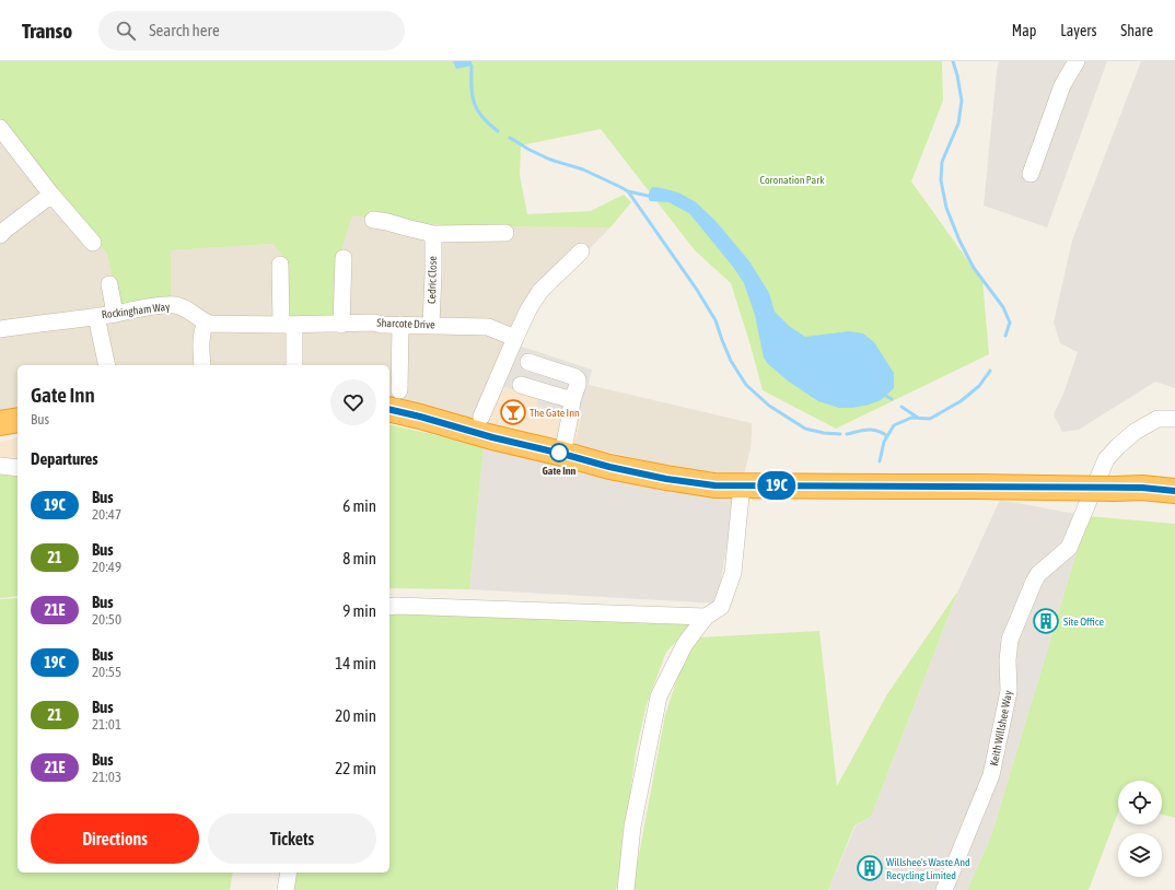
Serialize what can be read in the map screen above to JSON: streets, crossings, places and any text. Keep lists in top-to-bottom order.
{
  "streets": {
    "street": [
      "Cedric Close",
      "Rockingham Way",
      "Sharcote Drive",
      "Keith Willshee Way"
    ]
  },
  "crossings": [
    ["Cedric Close", "Sharcote Drive"],
    ["Rockingham Way", "Sharcote Drive"]
  ],
  "parks": ["Coronation Park"],
  "places": {
    "bar": ["The Gate Inn"],
    "other": ["Gate Inn"],
    "building": ["Site Office", "Willshee's Waste And Recycling Limited"]
  },
  "lines": ["bus line 19C"],
  "page": {
    "header": "Transo",
    "search": "Search here",
    "nav": ["Map", "Layers", "Share"],
    "on_map": "19C",
    "heading": [
      ["Gate Inn", "Bus"],
      "Departures"
    ],
    "list": [
      {
        "mark": "19C",
        "name": "Bus",
        "note": "20:47",
        "value": "6 min"
      },
      {
        "mark": "21",
        "name": "Bus",
        "note": "20:49",
        "value": "8 min"
      },
      {
        "mark": "21E",
        "name": "Bus",
        "note": "20:50",
        "value": "9 min"
      },
      {
        "mark": "19C",
        "name": "Bus",
        "note": "20:55",
        "value": "14 min"
      },
      {
        "mark": "21",
        "name": "Bus",
        "note": "21:01",
        "value": "20 min"
      },
      {
        "mark": "21E",
        "name": "Bus",
        "note": "21:03",
        "value": "22 min"
      }
    ],
    "buttons": ["Directions", "Tickets"]
  }
}
